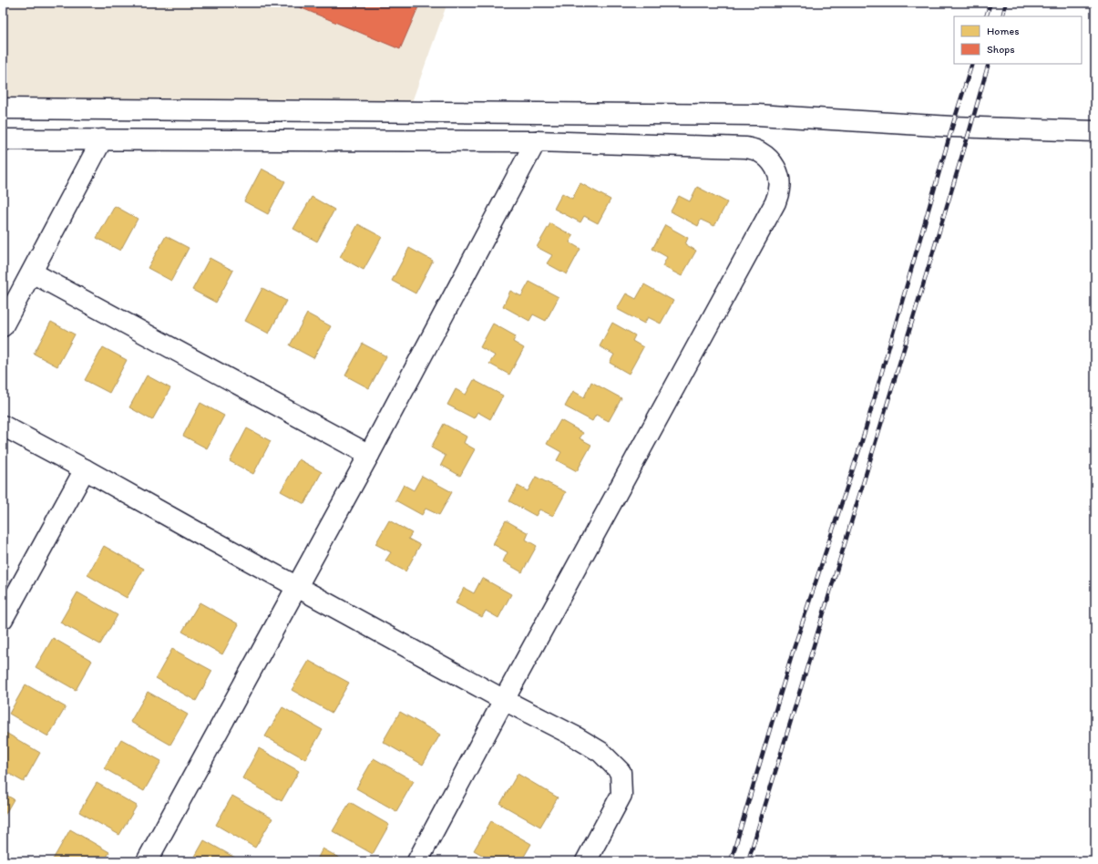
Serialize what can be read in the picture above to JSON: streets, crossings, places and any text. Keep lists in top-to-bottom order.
{
  "legend": ["Homes", "Shops"]
}
